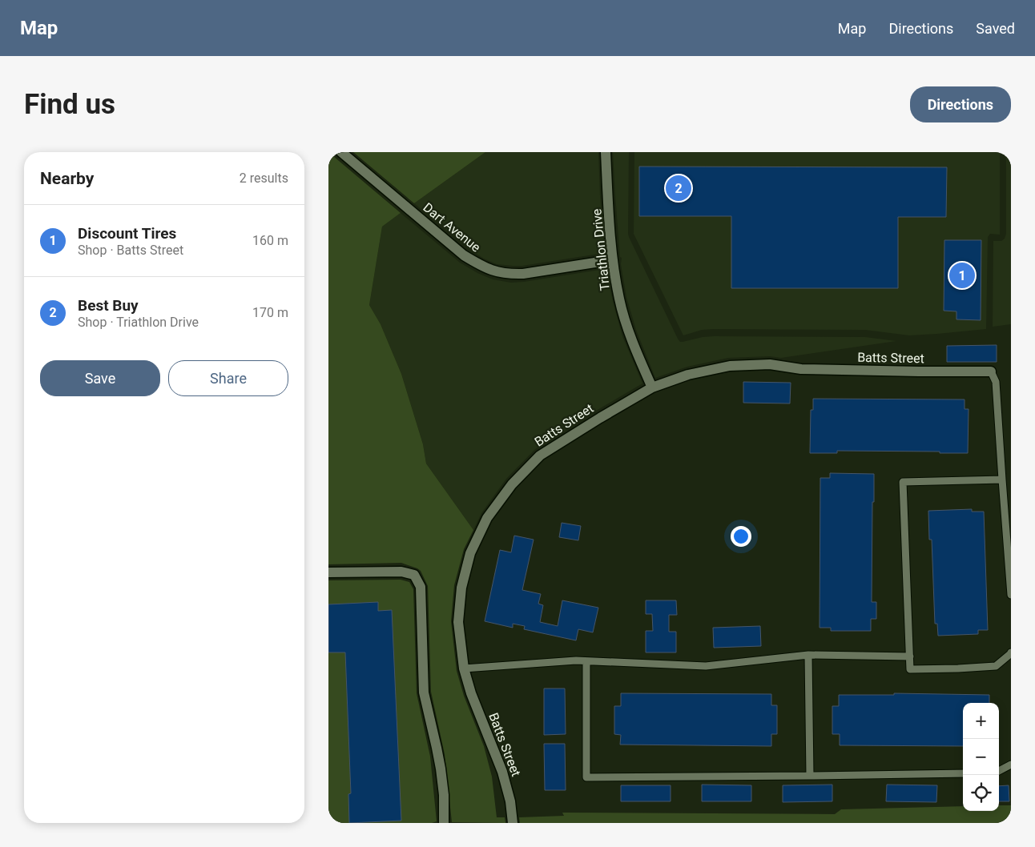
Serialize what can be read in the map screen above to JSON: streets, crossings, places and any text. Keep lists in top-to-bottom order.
{
  "streets": {
    "street": ["Dart Avenue", "Triathlon Drive", "Batts Street"]
  },
  "crossings": [
    ["Dart Avenue", "Triathlon Drive"],
    ["Triathlon Drive", "Batts Street"]
  ],
  "page": {
    "header": "Map",
    "nav": ["Map", "Directions", "Saved"],
    "buttons": [
      "Directions",
      ["Save", "Share"]
    ],
    "title": "Find us",
    "heading": ["Nearby", "2 results"],
    "pins": ["2", "1"],
    "list": [
      {
        "mark": "1",
        "name": "Discount Tires",
        "note": "Shop · Batts Street",
        "value": "160 m"
      },
      {
        "mark": "2",
        "name": "Best Buy",
        "note": "Shop · Triathlon Drive",
        "value": "170 m"
      }
    ],
    "map_buttons": ["+", "−"]
  }
}
